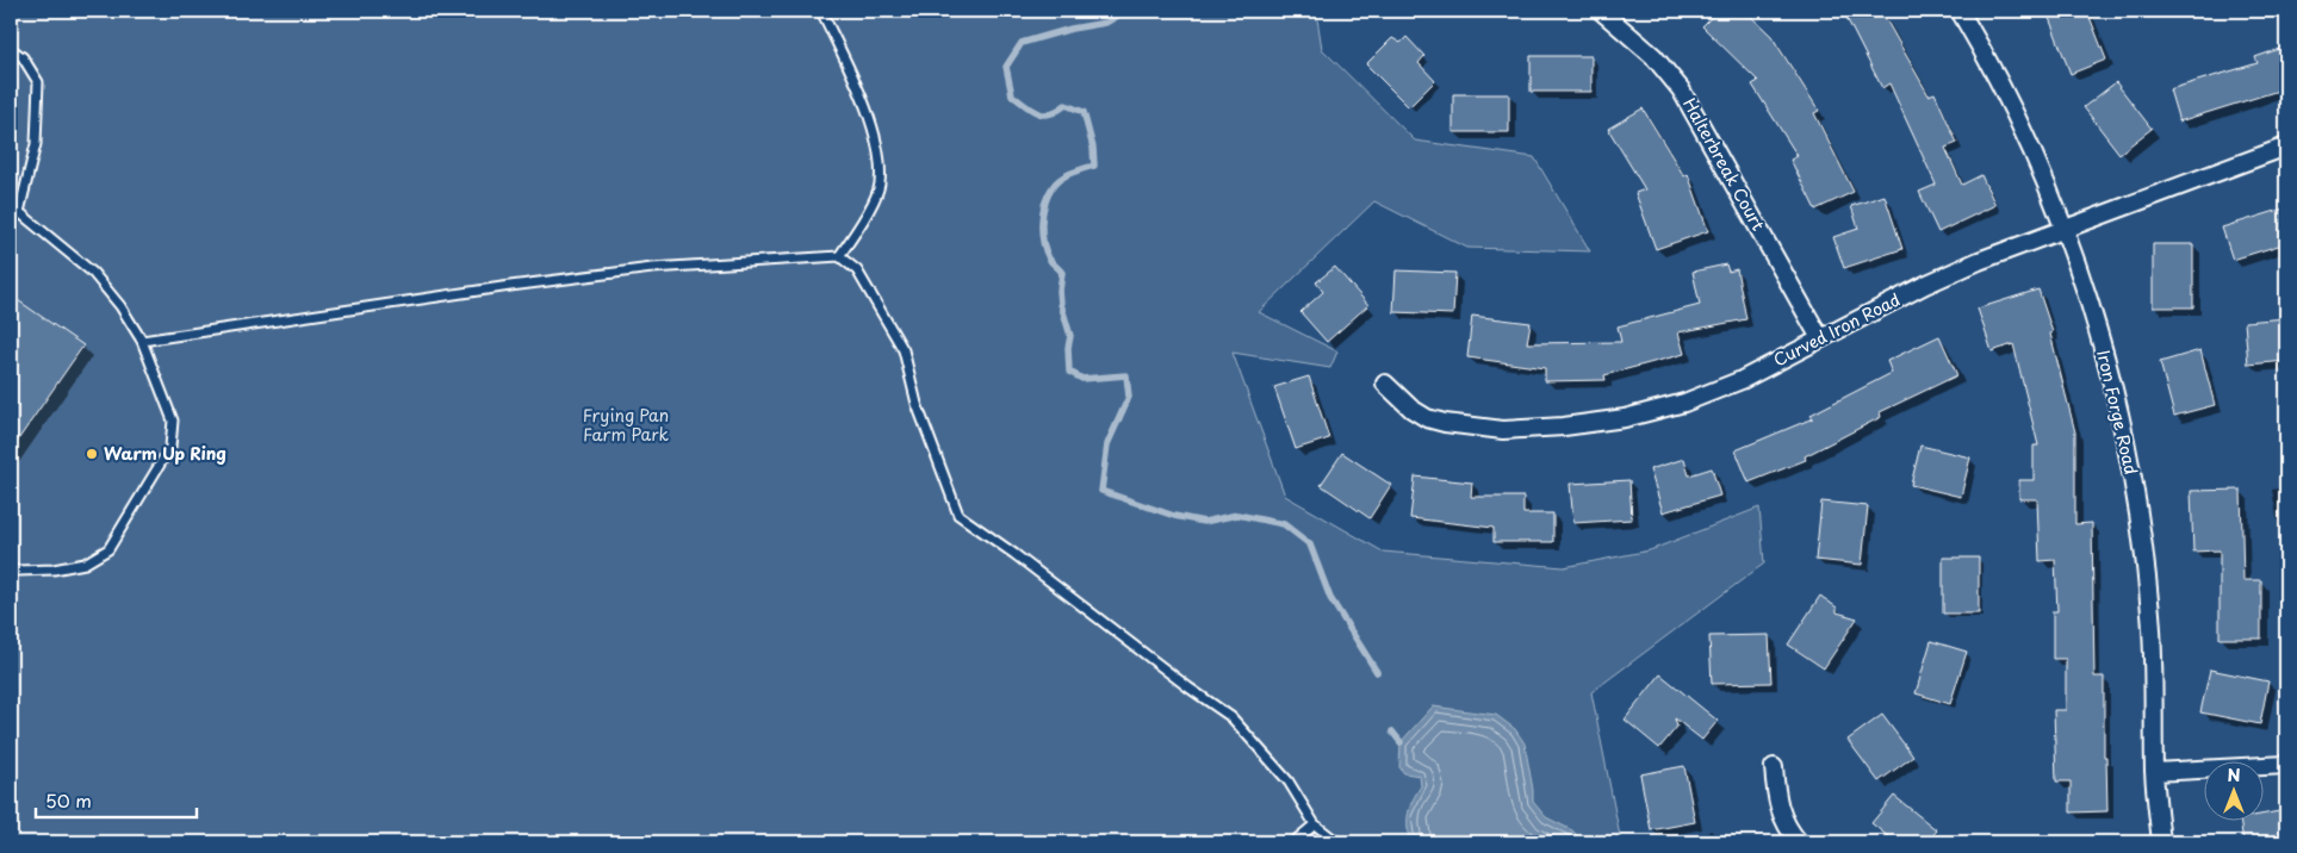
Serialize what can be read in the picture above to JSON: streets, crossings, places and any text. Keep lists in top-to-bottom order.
{
  "streets": {
    "street": ["Halterbreak Court", "Curved Iron Road", "Iron Forge Road"]
  },
  "crossings": [
    ["Halterbreak Court", "Curved Iron Road"],
    ["Curved Iron Road", "Iron Forge Road"]
  ],
  "parks": ["Frying Pan Farm Park"],
  "places": ["Warm Up Ring"],
  "scale_bar": "50 m",
  "north": "top"
}
